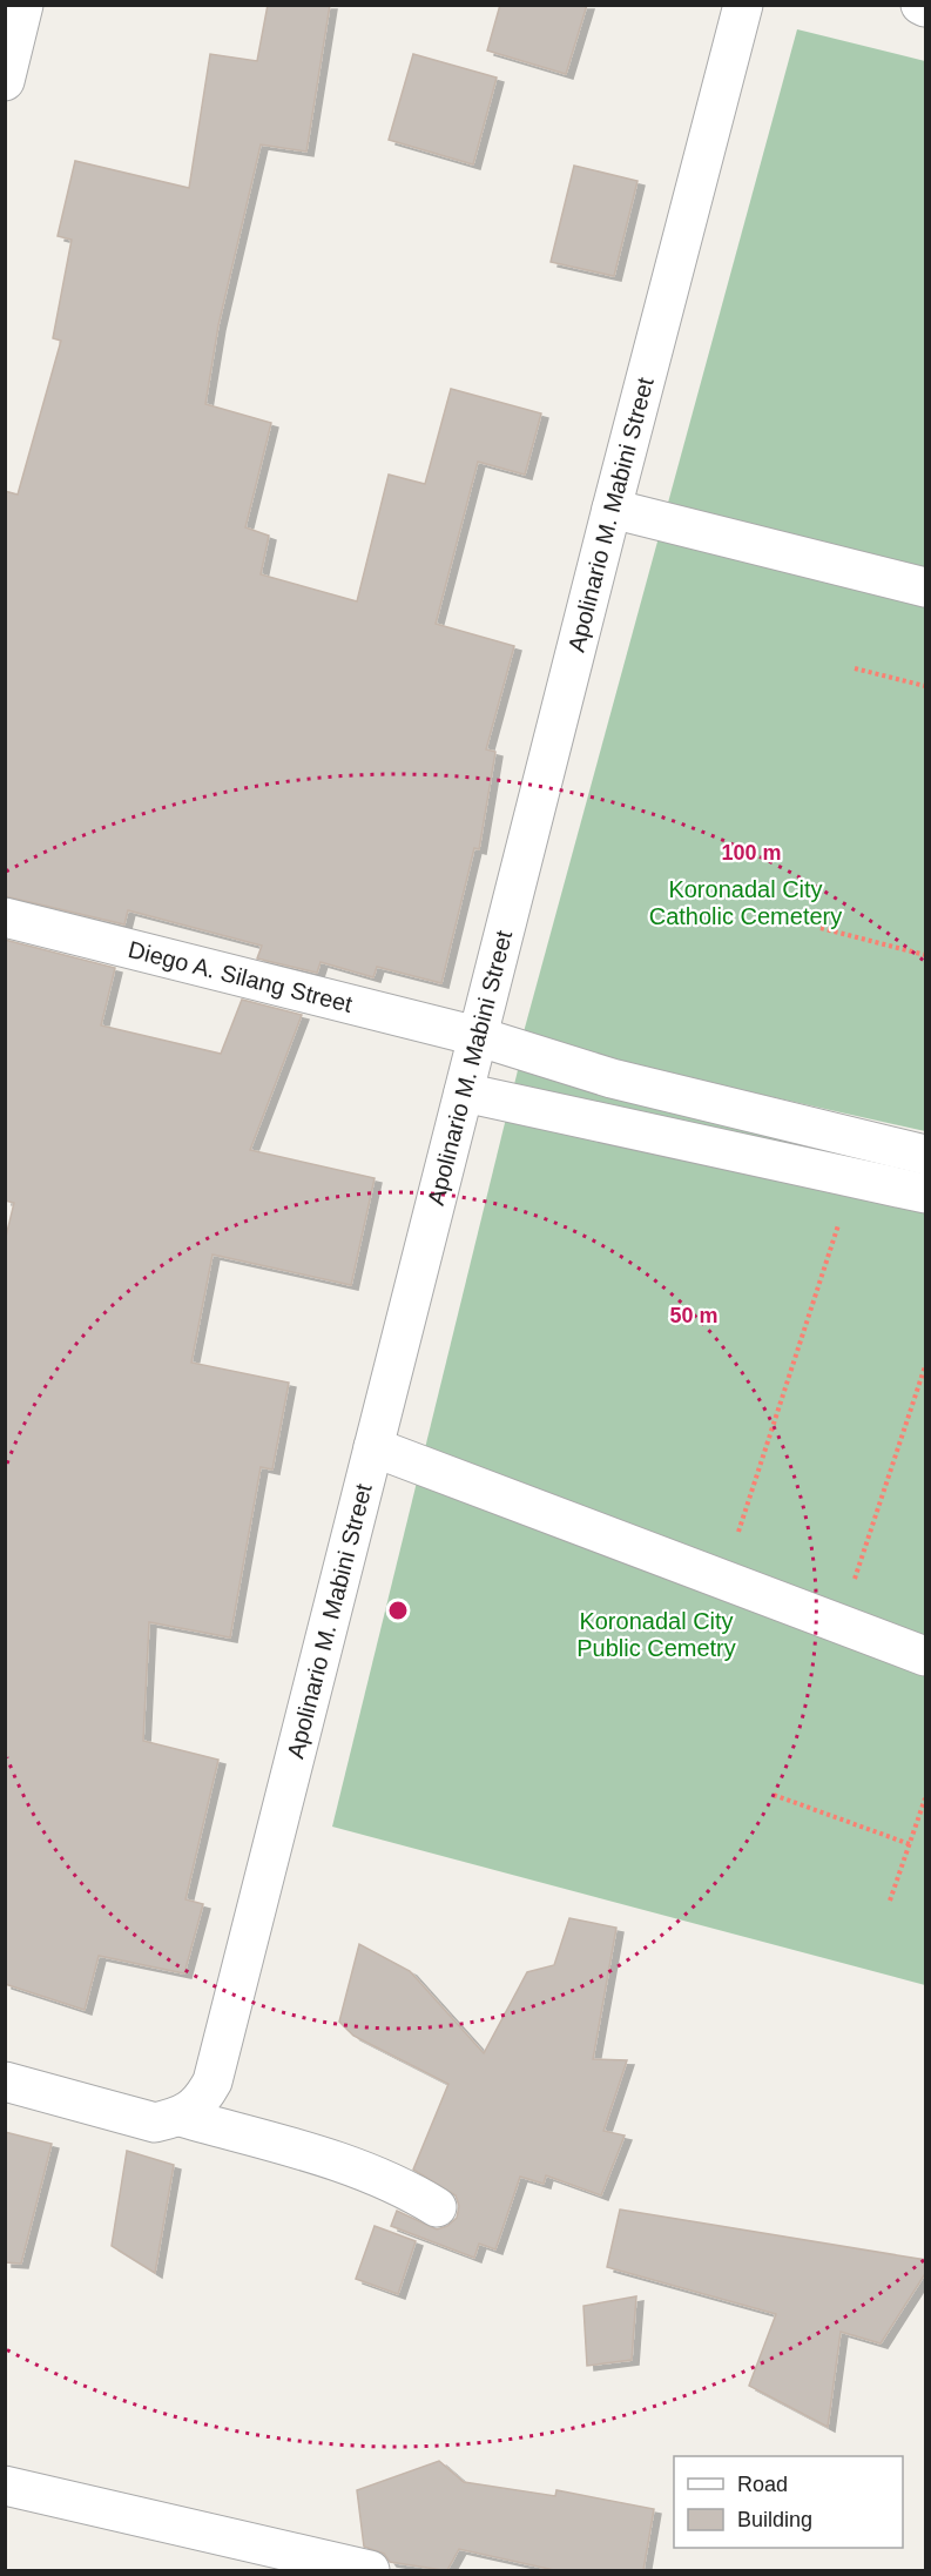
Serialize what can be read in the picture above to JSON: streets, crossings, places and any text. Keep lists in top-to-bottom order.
{
  "streets": {
    "street": ["Apolinario M. Mabini Street", "Diego A. Silang Street"]
  },
  "crossings": [
    ["Apolinario M. Mabini Street", "Diego A. Silang Street"]
  ],
  "parks": ["Koronadal City Catholic Cemetery", "Koronadal City Public Cemetry"],
  "legend": ["Road", "Building"],
  "rings": ["100 m", "50 m"]
}
